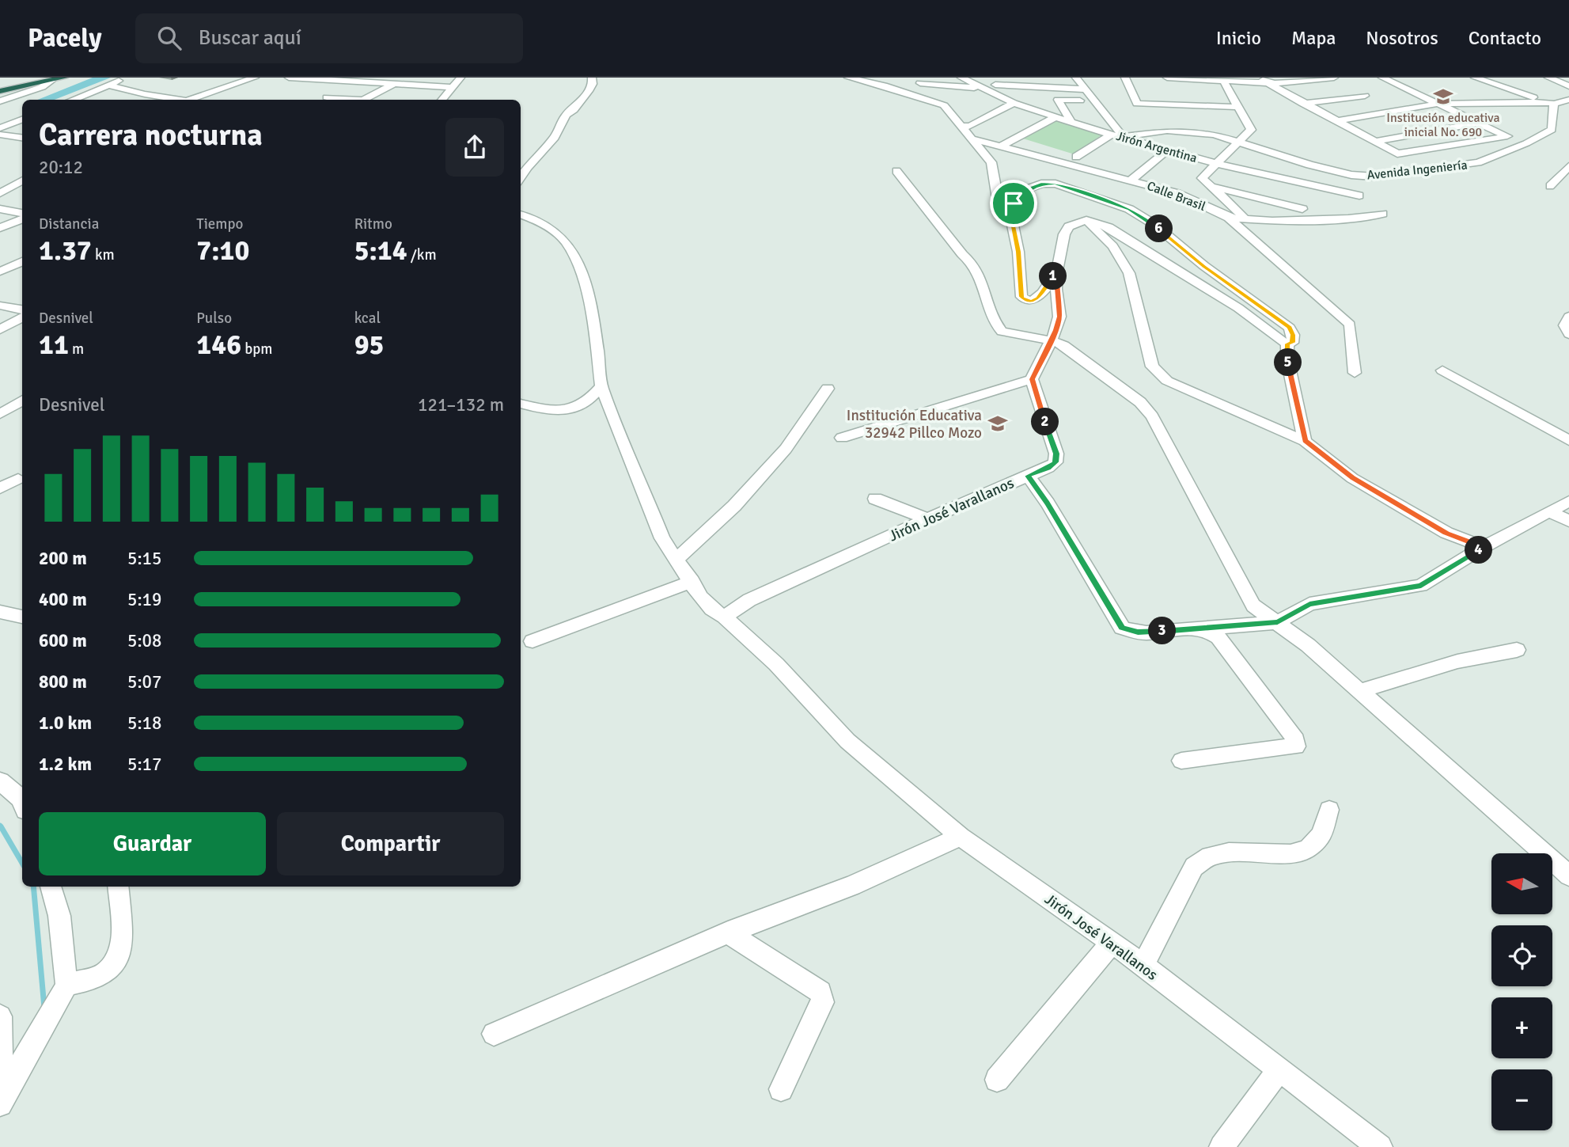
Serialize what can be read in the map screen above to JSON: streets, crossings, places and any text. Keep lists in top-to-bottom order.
{
  "streets": {
    "street": [
      "Jirón Argentina",
      "Avenida Ingeniería",
      "Calle Brasil",
      "Jirón José Varallanos"
    ]
  },
  "crossings": [
    ["Jirón Argentina", "Avenida Ingeniería"],
    ["Jirón Argentina", "Calle Brasil"]
  ],
  "places": {
    "school or university": ["Institución educativa inicial No. 690", "Institución Educativa 32942 Pillco Mozo"]
  },
  "north": "left",
  "page": {
    "header": "Pacely",
    "search": "Buscar aquí",
    "nav": [
      "Inicio",
      "Mapa",
      "Nosotros",
      "Contacto"
    ],
    "heading": ["Carrera nocturna", "20:12"],
    "stats": [
      ["Distancia", "1.37 km"],
      ["Tiempo", "7:10"],
      ["Ritmo", "5:14 /km"],
      ["Desnivel", "11 m"],
      ["Pulso", "146 bpm"],
      ["kcal", "95"]
    ],
    "pins": [
      "6",
      "1",
      "5",
      "2",
      "4",
      "3"
    ],
    "chart": ["Desnivel", "121–132 m"],
    "list": [
      {
        "name": "200 m",
        "note": "5:15"
      },
      {
        "name": "400 m",
        "note": "5:19"
      },
      {
        "name": "600 m",
        "note": "5:08"
      },
      {
        "name": "800 m",
        "note": "5:07"
      },
      {
        "name": "1.0 km",
        "note": "5:18"
      },
      {
        "name": "1.2 km",
        "note": "5:17"
      }
    ],
    "buttons": ["Guardar", "Compartir"],
    "map_buttons": ["+", "−"]
  }
}
